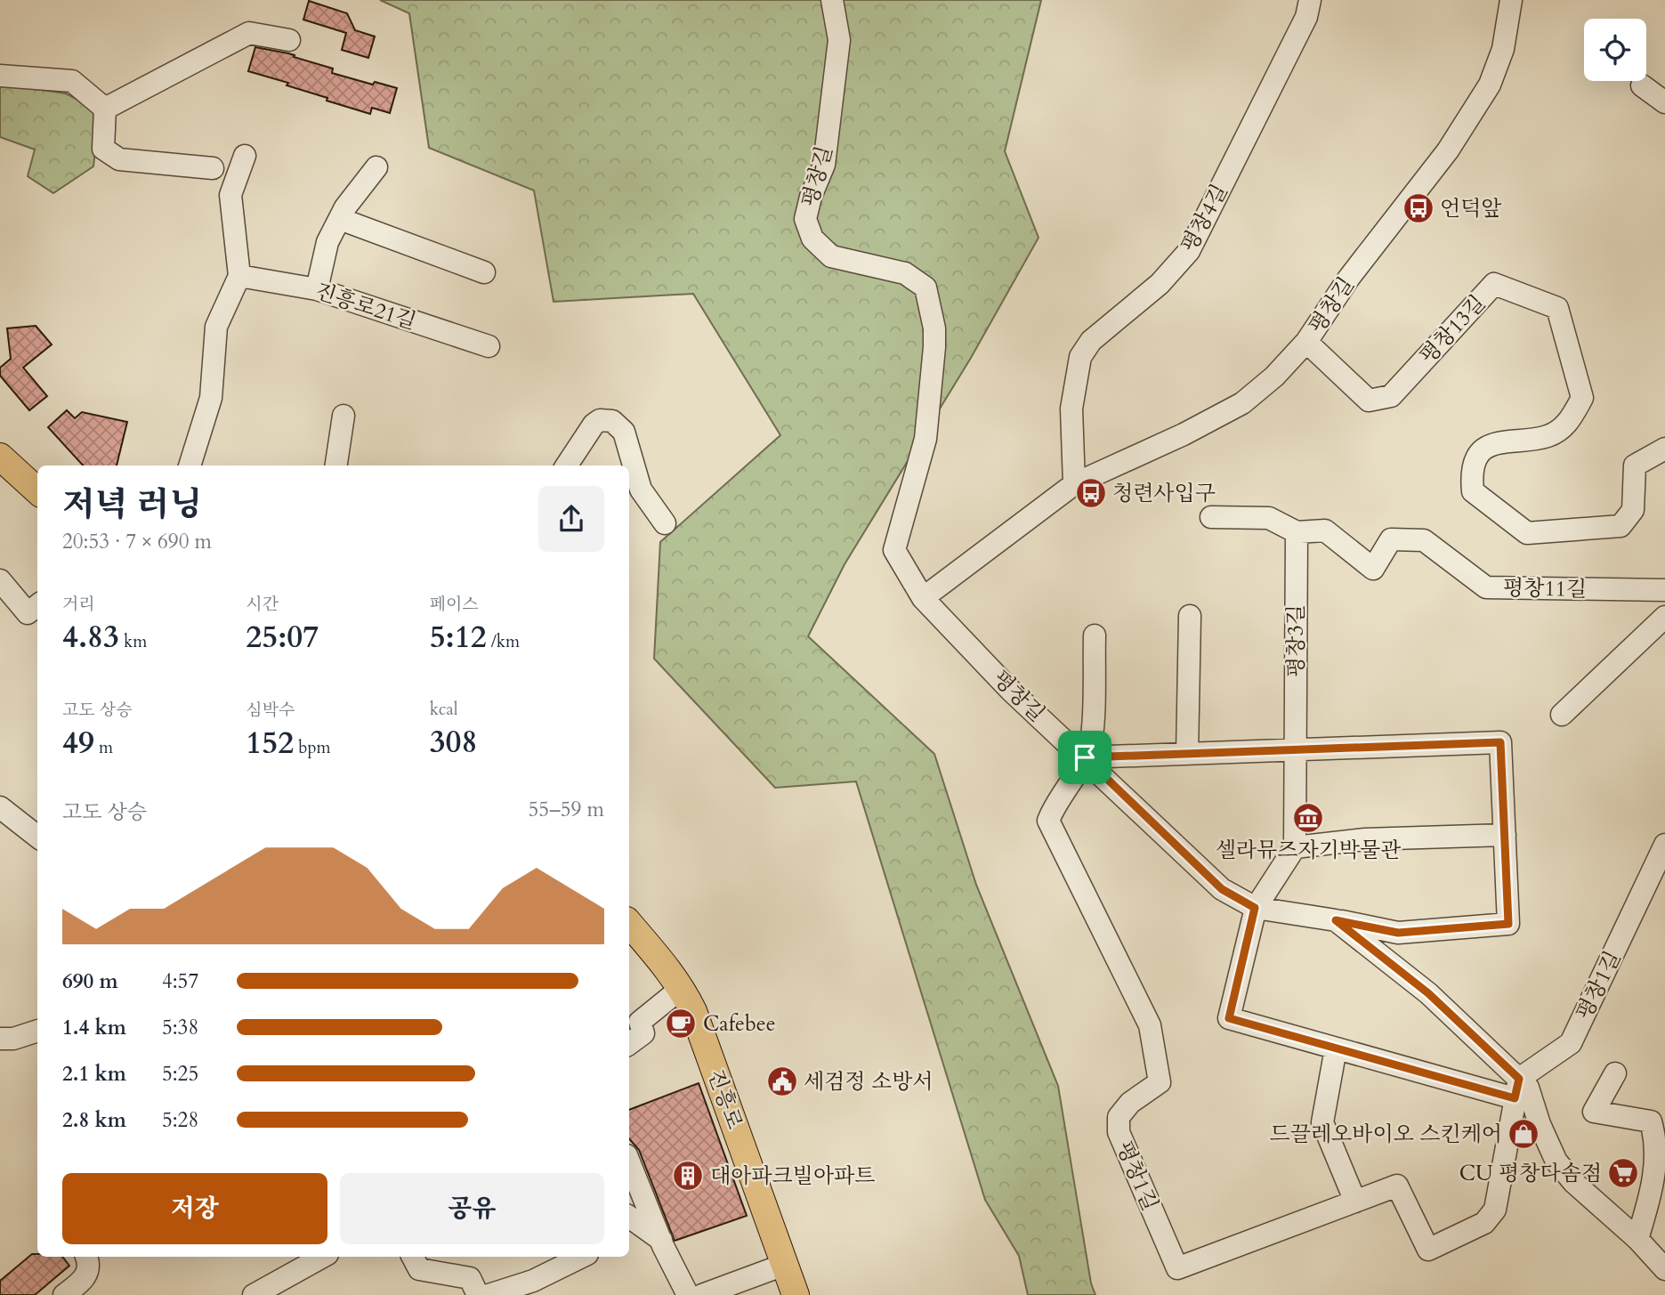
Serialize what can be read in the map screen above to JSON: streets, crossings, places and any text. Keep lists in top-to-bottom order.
{
  "streets": {
    "main road": ["진흥로"],
    "street": [
      "평창길",
      "평창4길",
      "진흥로21길",
      "평창13길",
      "평창11길",
      "평창3길",
      "평창1길"
    ]
  },
  "crossings": [
    ["평창길", "평창4길"],
    ["평창길", "평창13길"],
    ["평창길", "평창1길"],
    ["평창11길", "평창3길"]
  ],
  "places": {
    "bus stop": ["언덕앞", "청련사입구"],
    "museum": ["셀라뮤즈자기박물관"],
    "cafe": ["Cafebee"],
    "public building": ["세검정 소방서"],
    "shop": ["드끌레오바이오 스킨케어"],
    "supermarket": ["CU 평창다솜점"],
    "building": ["대아파크빌아파트"]
  },
  "page": {
    "heading": ["저녁 러닝", "20:53 · 7 × 690 m"],
    "stats": [
      ["거리", "4.83 km"],
      ["시간", "25:07"],
      ["페이스", "5:12 /km"],
      ["고도 상승", "49 m"],
      ["심박수", "152 bpm"],
      ["kcal", "308"]
    ],
    "chart": ["고도 상승", "55–59 m"],
    "list": [
      {
        "name": "690 m",
        "note": "4:57"
      },
      {
        "name": "1.4 km",
        "note": "5:38"
      },
      {
        "name": "2.1 km",
        "note": "5:25"
      },
      {
        "name": "2.8 km",
        "note": "5:28"
      }
    ],
    "buttons": ["저장", "공유"]
  }
}
